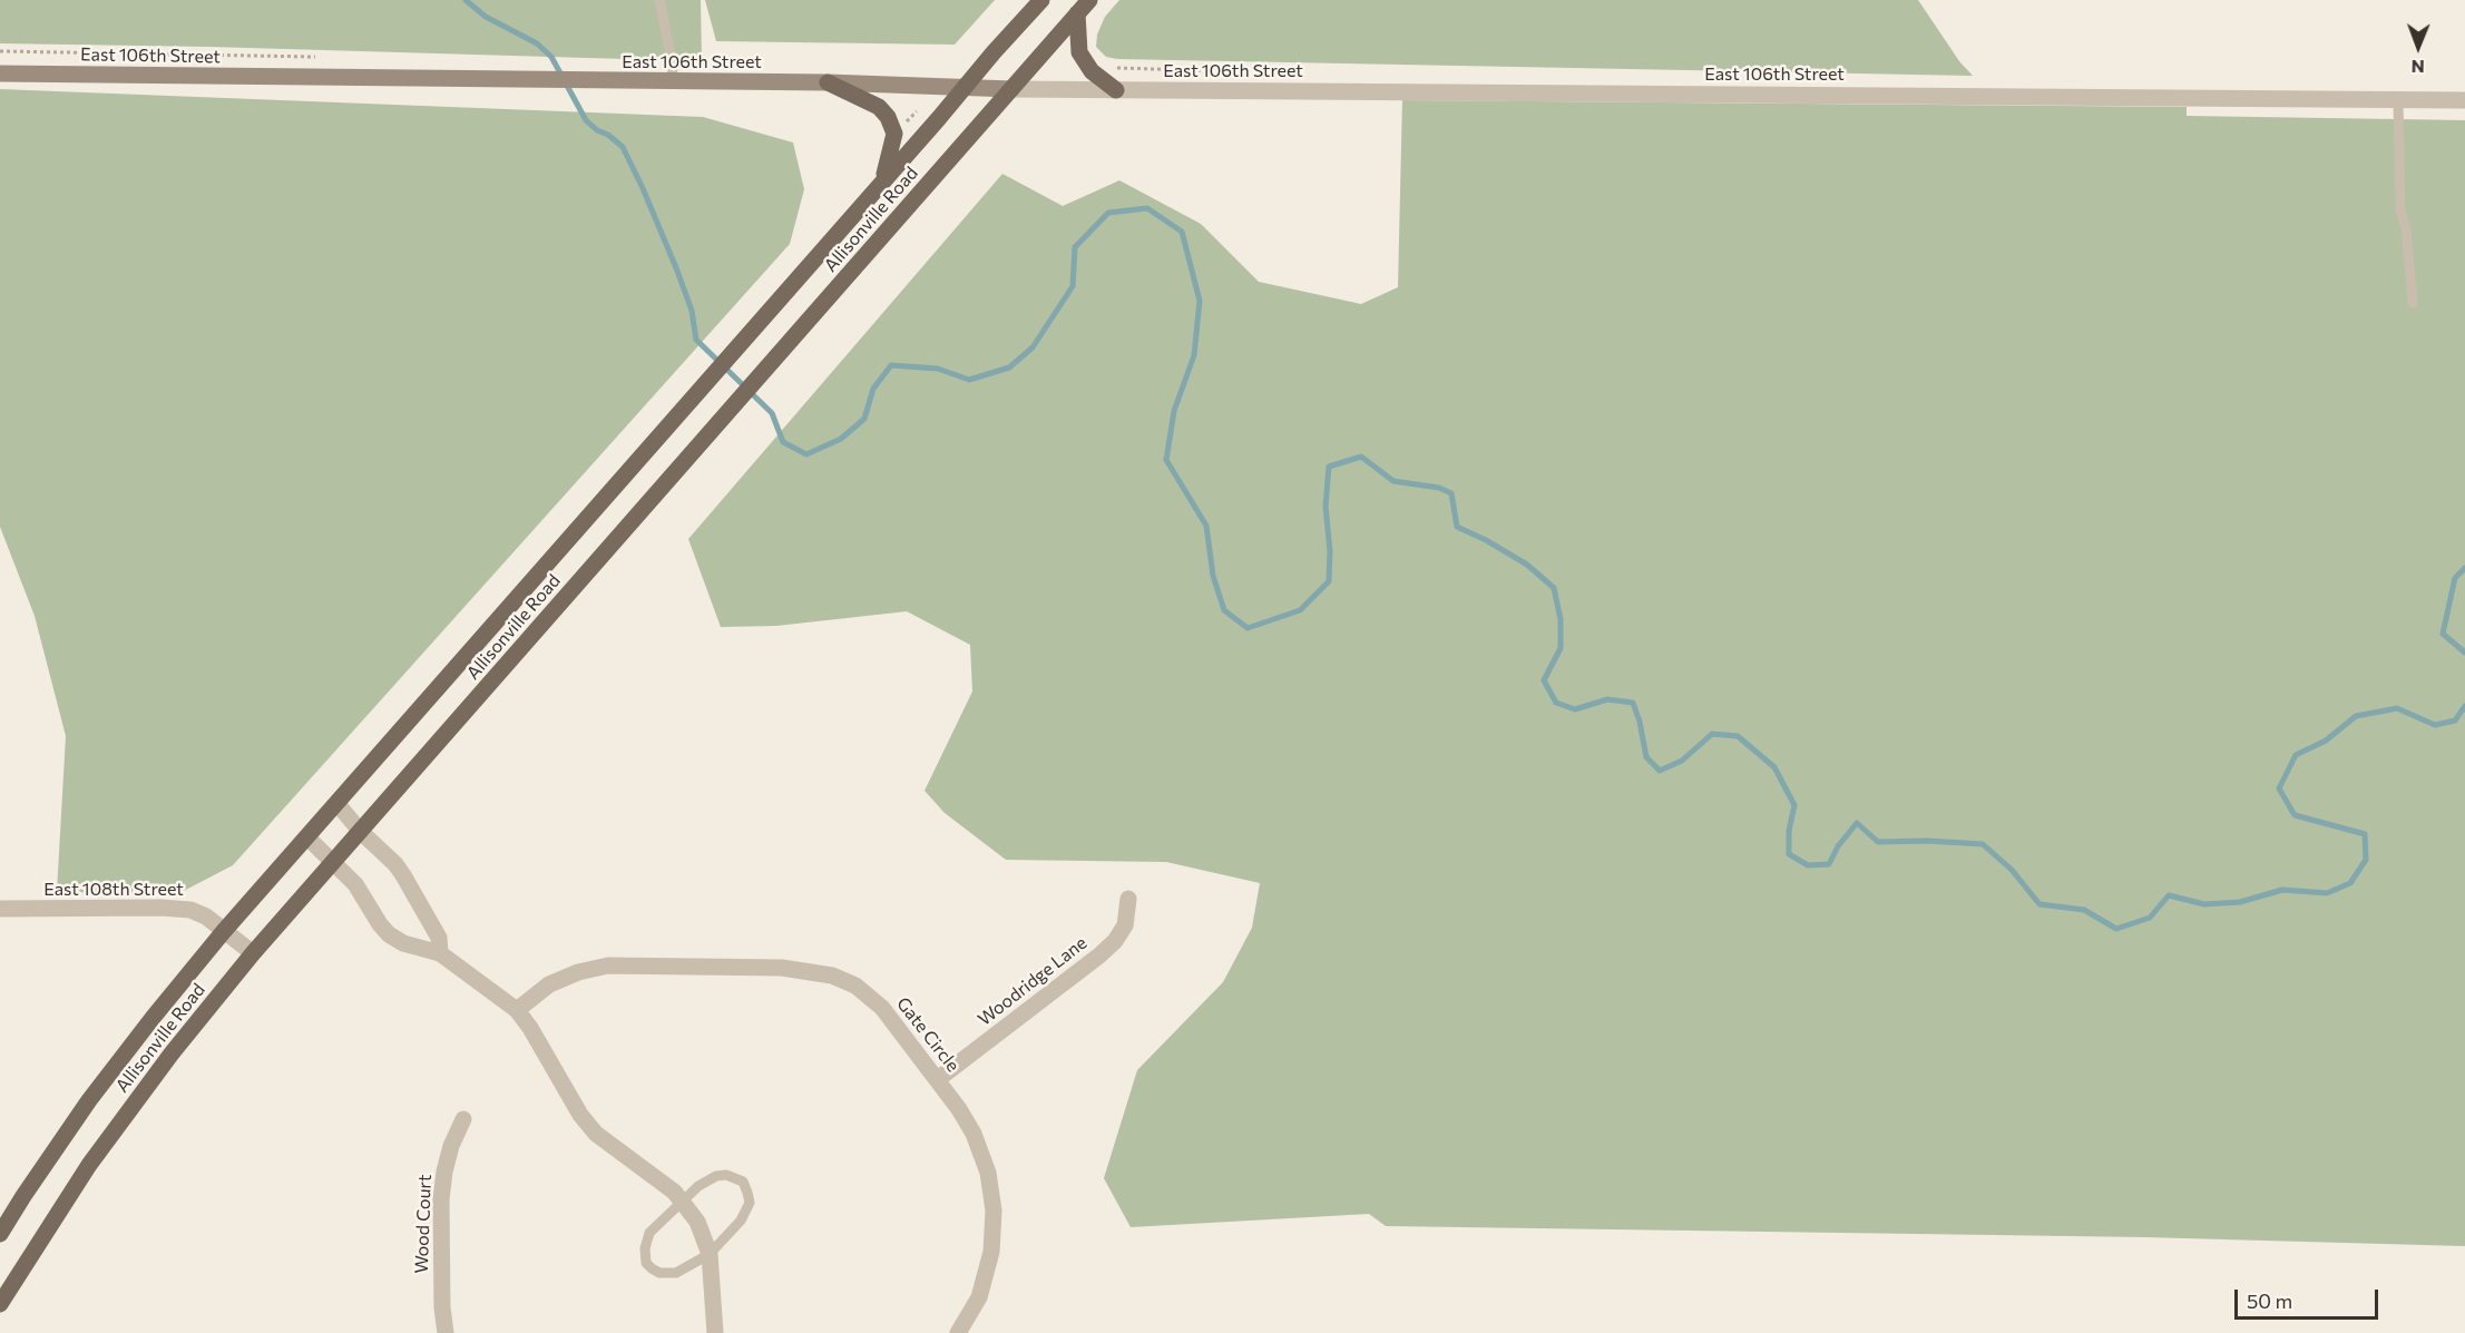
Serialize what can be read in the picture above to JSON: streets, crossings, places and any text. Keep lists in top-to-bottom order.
{
  "streets": {
    "main road": ["East 106th Street", "Allisonville Road"],
    "street": [
      "East 108th Street",
      "Woodridge Lane",
      "Gate Circle",
      "Wood Court"
    ]
  },
  "crossings": [
    ["East 106th Street", "Allisonville Road"],
    ["Allisonville Road", "East 108th Street"],
    ["Woodridge Lane", "Gate Circle"]
  ],
  "scale_bar": "50 m",
  "north": "bottom"
}
